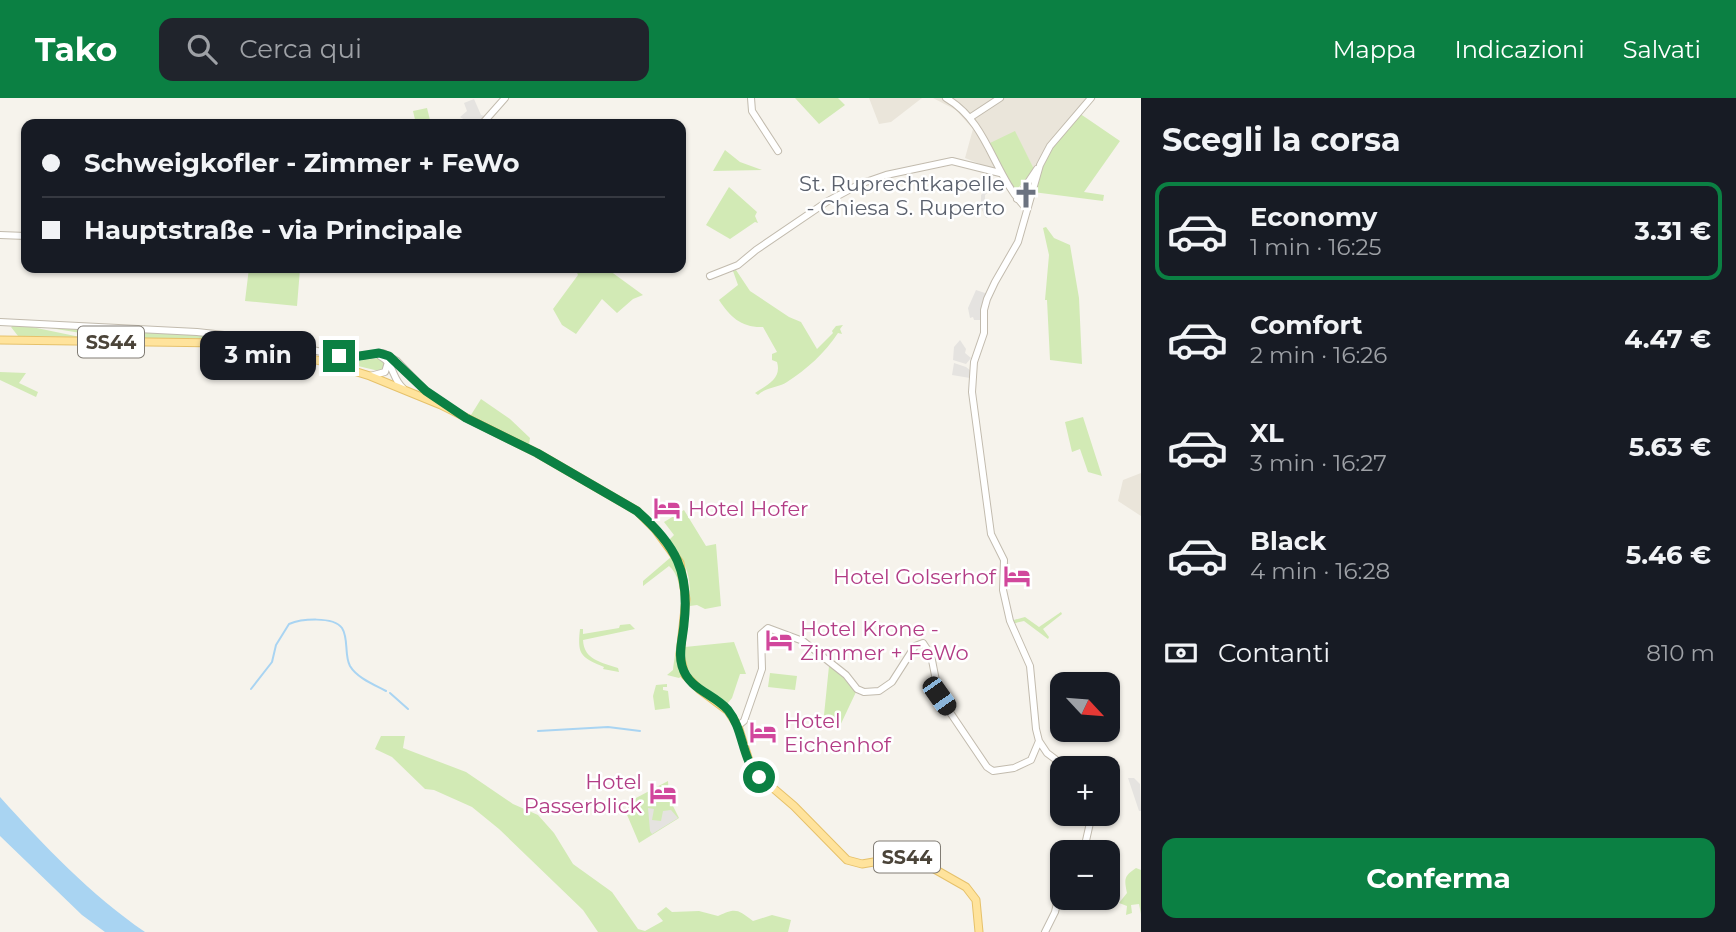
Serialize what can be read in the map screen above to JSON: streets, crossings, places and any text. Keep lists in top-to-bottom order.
{
  "streets": {
    "main road": ["SS44"]
  },
  "places": {
    "church": ["St. Ruprechtkapelle - Chiesa S. Ruperto"],
    "hotel": [
      "Hotel Hofer",
      "Hotel Golserhof",
      "Hotel Krone - Zimmer + FeWo",
      "Hotel Eichenhof",
      "Hotel Passerblick"
    ]
  },
  "north": "bottom right",
  "page": {
    "header": "Tako",
    "search": "Cerca qui",
    "nav": ["Mappa", "Indicazioni", "Salvati"],
    "heading": "Scegli la corsa",
    "banner": ["Schweigkofler - Zimmer + FeWo", "Hauptstraße - via Principale"],
    "list": [
      {
        "name": "Economy",
        "note": "1 min · 16:25",
        "value": "3.31 €"
      },
      {
        "name": "Comfort",
        "note": "2 min · 16:26",
        "value": "4.47 €"
      },
      {
        "name": "XL",
        "note": "3 min · 16:27",
        "value": "5.63 €"
      },
      {
        "name": "Black",
        "note": "4 min · 16:28",
        "value": "5.46 €"
      }
    ],
    "bubble": "3 min",
    "pay": ["Contanti", "810 m"],
    "map_buttons": ["+", "−"],
    "buttons": "Conferma"
  }
}
